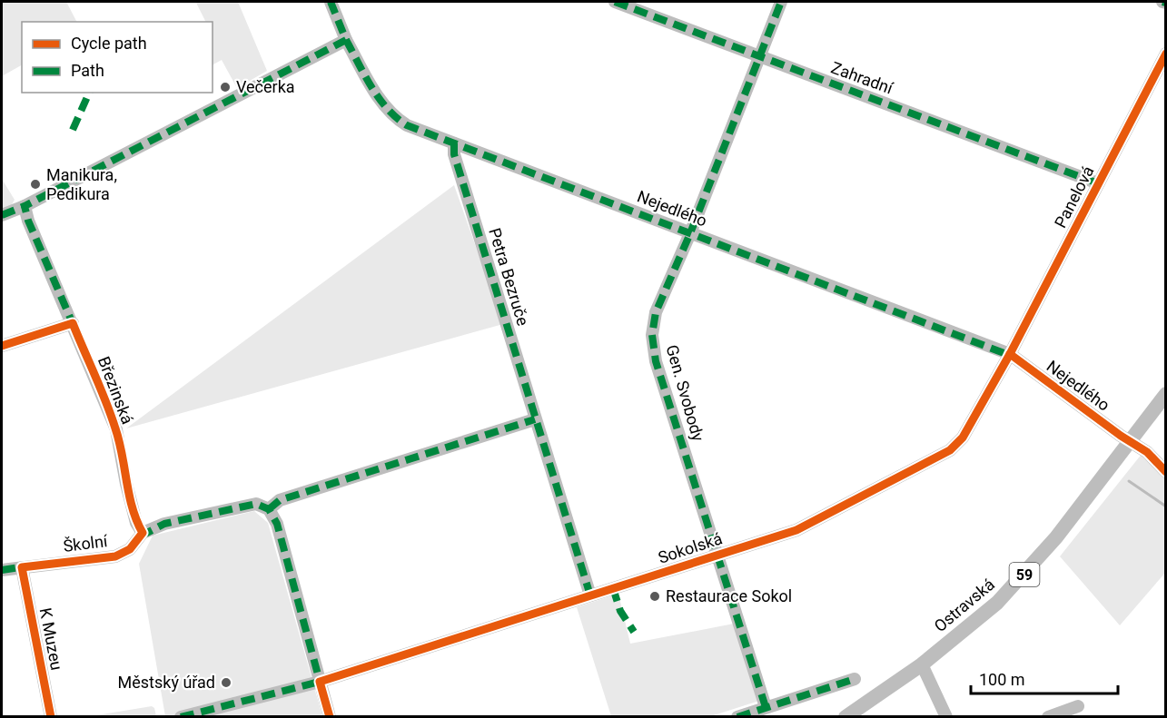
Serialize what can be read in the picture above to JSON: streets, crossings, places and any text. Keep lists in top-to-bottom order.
{
  "streets": {
    "main road": ["59", "Ostravská"],
    "street": [
      "Zahradní",
      "Panelová",
      "Nejedlého",
      "Petra Bezruče",
      "Březinská",
      "Gen. Svobody",
      "Školní",
      "Sokolská",
      "K Muzeu"
    ]
  },
  "crossings": [
    ["Zahradní", "Panelová"],
    ["Zahradní", "Gen. Svobody"],
    ["Panelová", "Nejedlého"],
    ["Panelová", "Sokolská"],
    ["Nejedlého", "Petra Bezruče"],
    ["Nejedlého", "Gen. Svobody"],
    ["Nejedlého", "Sokolská"],
    ["Nejedlého", "Ostravská"],
    ["Petra Bezruče", "Sokolská"],
    ["Březinská", "Školní"],
    ["Gen. Svobody", "Sokolská"],
    ["Školní", "K Muzeu"]
  ],
  "places": [
    "Večerka",
    "Manikura, Pedikura",
    "Restaurace Sokol",
    "Městský úřad"
  ],
  "legend": ["Cycle path", "Path"],
  "scale_bar": "100 m"
}
